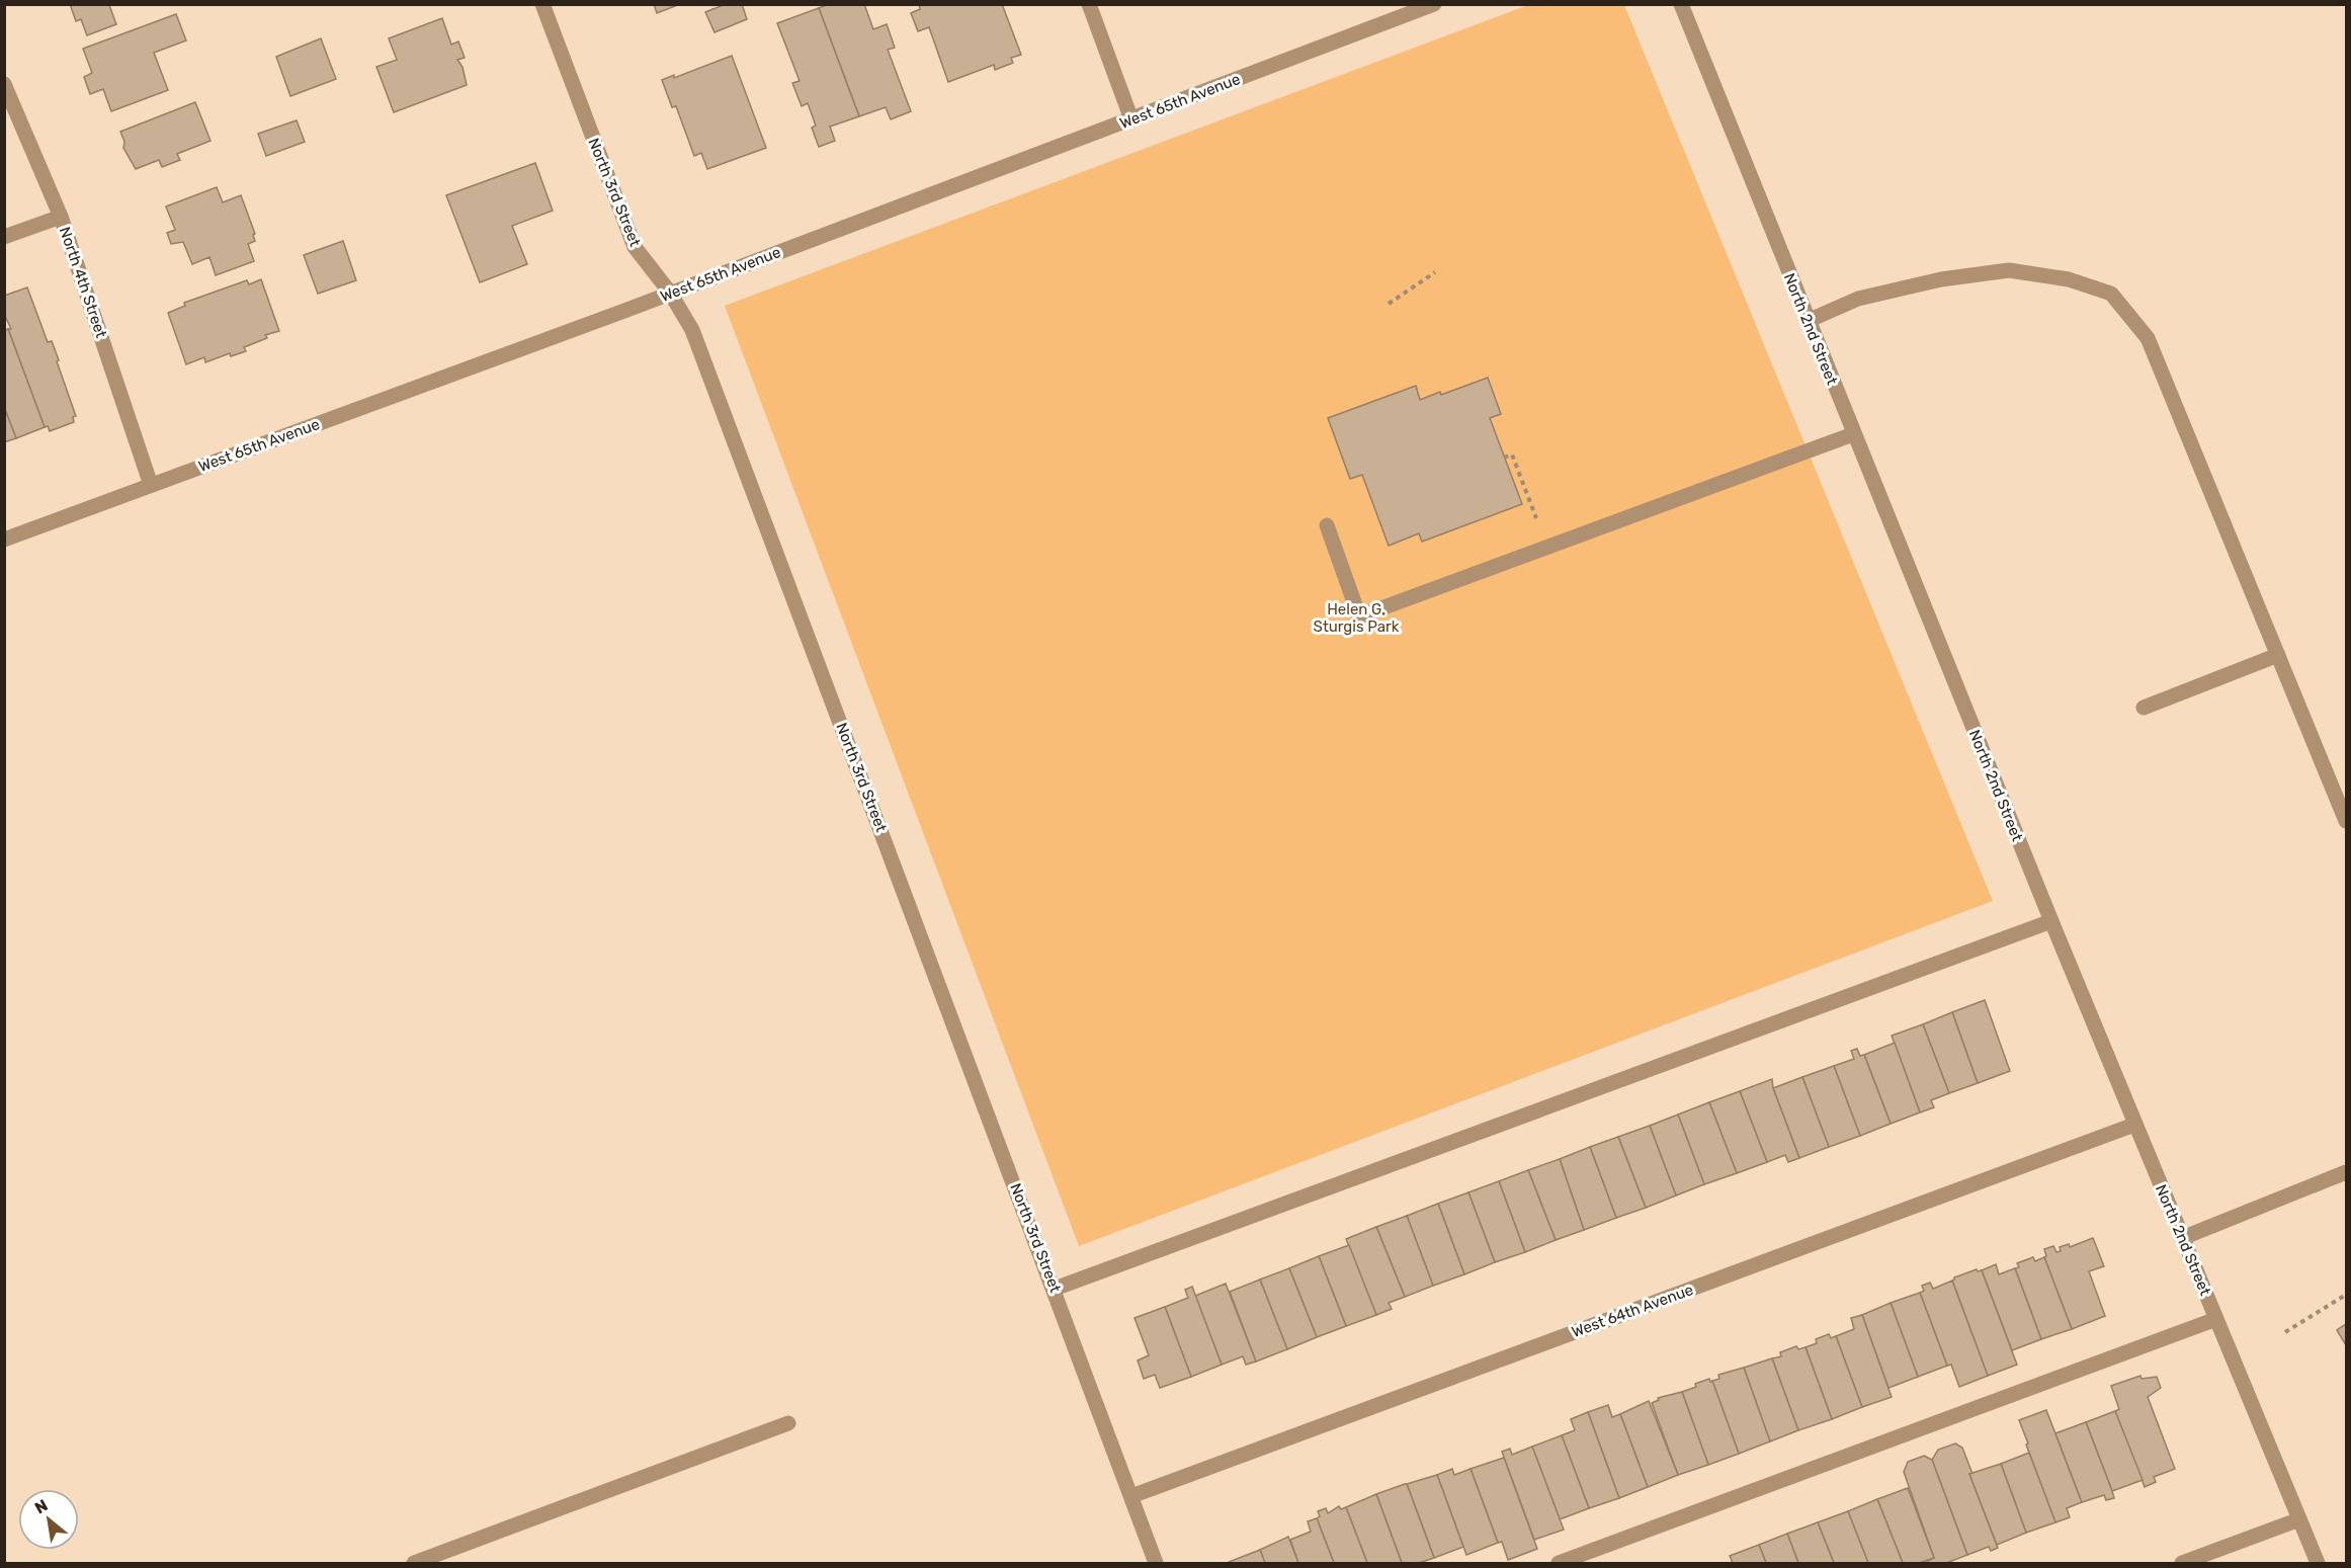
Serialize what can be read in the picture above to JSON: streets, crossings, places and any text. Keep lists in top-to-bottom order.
{
  "streets": {
    "street": [
      "West 65th Avenue",
      "North 3rd Street",
      "North 4th Street",
      "North 2nd Street",
      "West 64th Avenue"
    ]
  },
  "crossings": [
    ["West 65th Avenue", "North 3rd Street"],
    ["West 65th Avenue", "North 4th Street"],
    ["North 3rd Street", "West 64th Avenue"],
    ["North 2nd Street", "West 64th Avenue"]
  ],
  "parks": ["Helen G. Sturgis Park"],
  "north": "top left"
}
